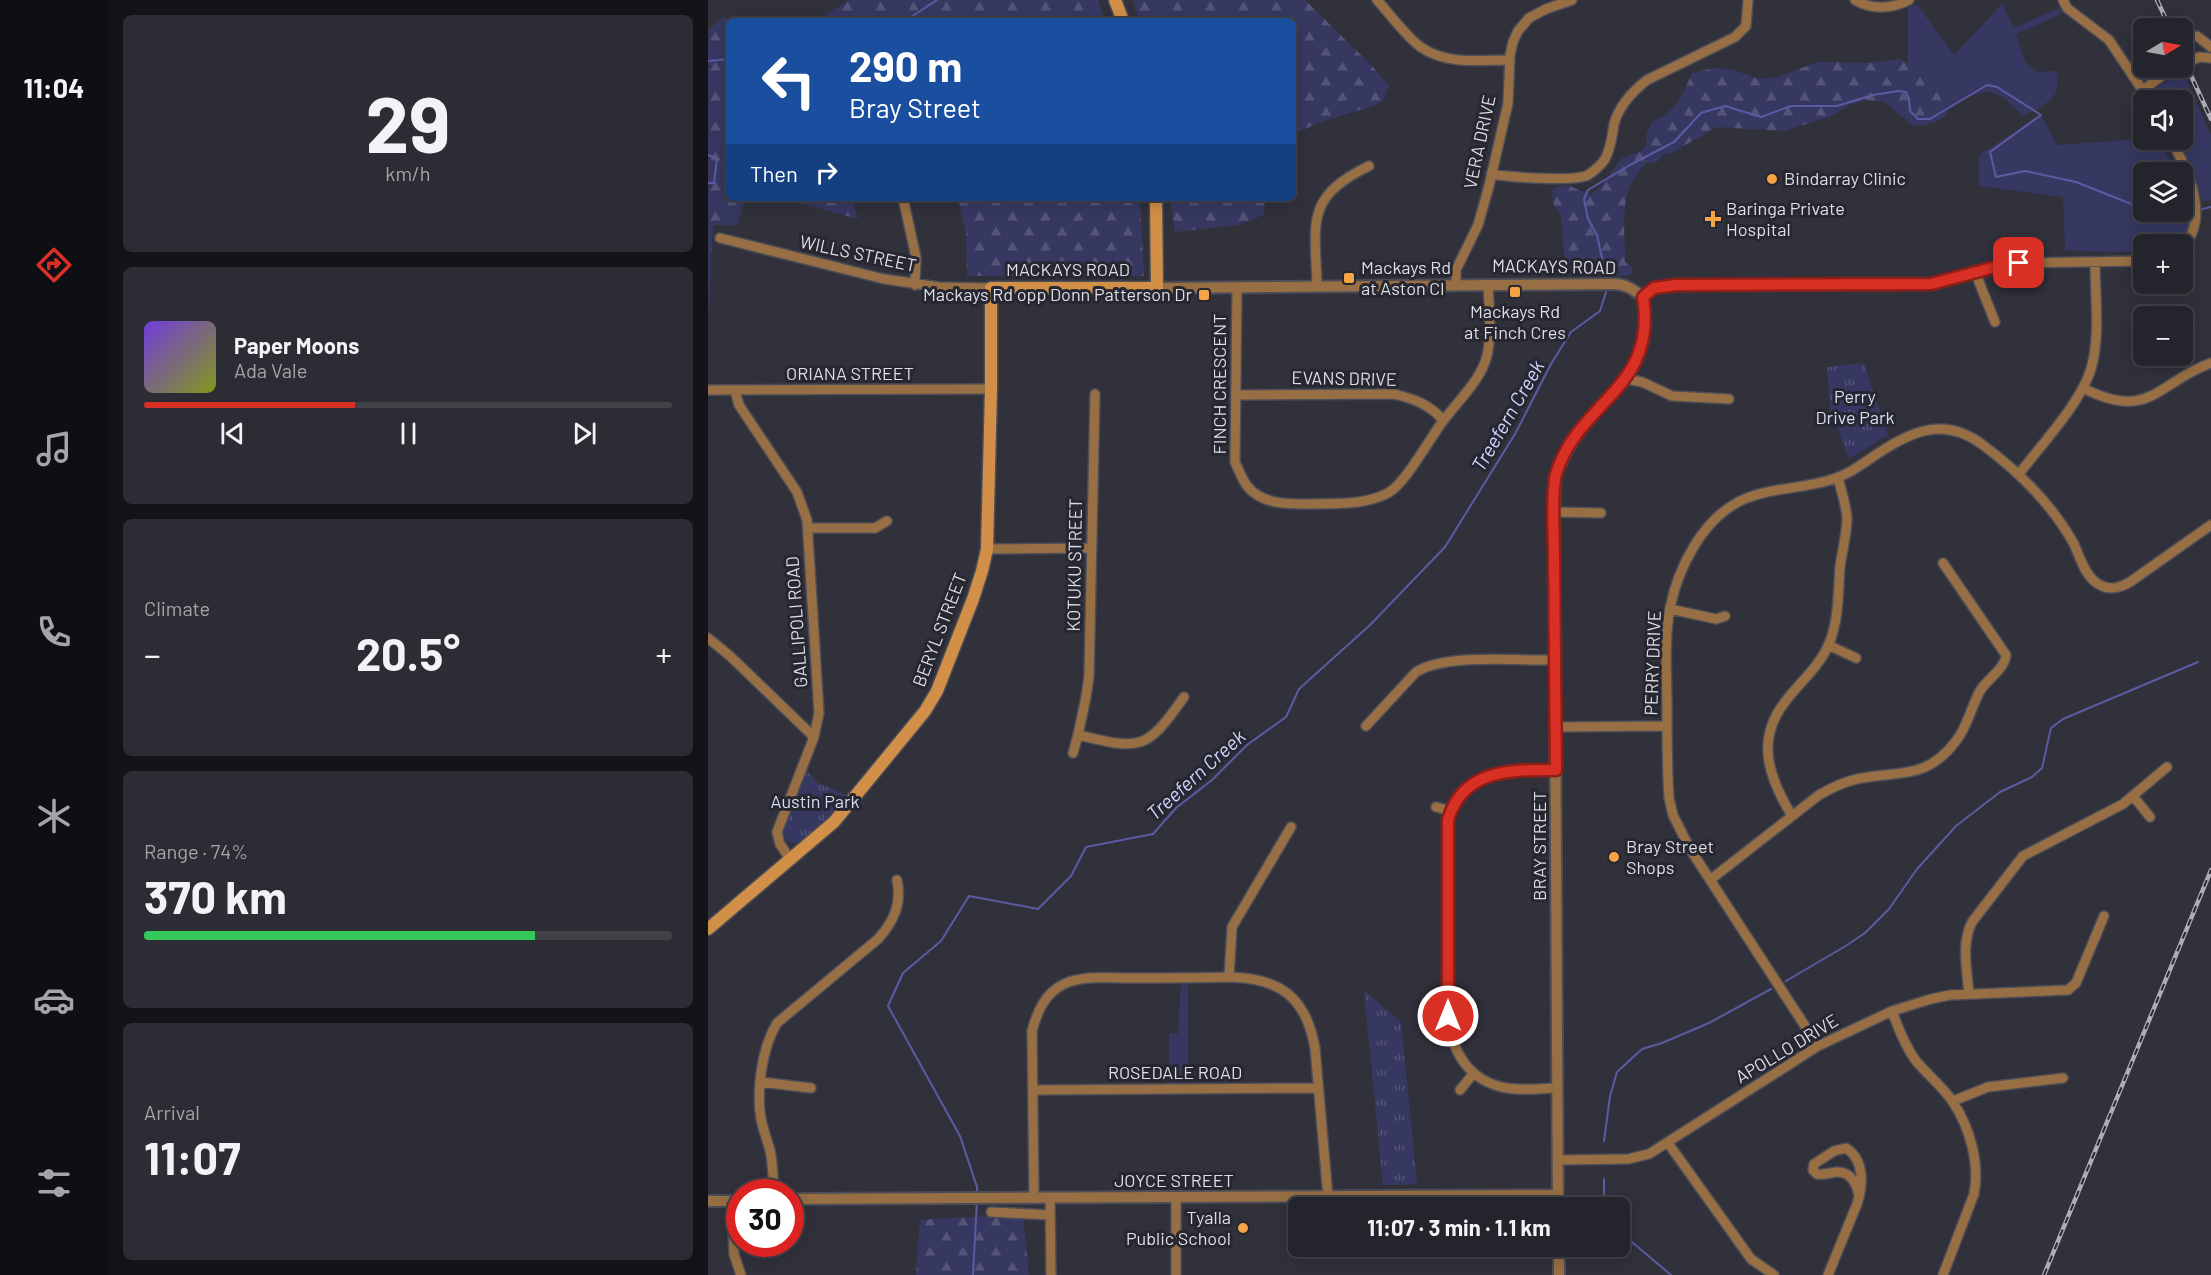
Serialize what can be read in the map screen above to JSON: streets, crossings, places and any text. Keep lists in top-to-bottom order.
{
  "streets": {
    "main road": ["MACKAYS ROAD", "BERYL STREET"],
    "street": [
      "VERA DRIVE",
      "WILLS STREET",
      "ORIANA STREET",
      "EVANS DRIVE",
      "FINCH CRESCENT",
      "KOTUKU STREET",
      "GALLIPOLI ROAD",
      "PERRY DRIVE",
      "BRAY STREET",
      "APOLLO DRIVE",
      "ROSEDALE ROAD",
      "JOYCE STREET"
    ]
  },
  "crossings": [
    ["VERA DRIVE", "MACKAYS ROAD"],
    ["WILLS STREET", "MACKAYS ROAD"],
    ["WILLS STREET", "BERYL STREET"],
    ["MACKAYS ROAD", "FINCH CRESCENT"],
    ["MACKAYS ROAD", "BERYL STREET"],
    ["MACKAYS ROAD", "BRAY STREET"],
    ["ORIANA STREET", "GALLIPOLI ROAD"],
    ["ORIANA STREET", "BERYL STREET"],
    ["EVANS DRIVE", "FINCH CRESCENT"],
    ["GALLIPOLI ROAD", "BERYL STREET"],
    ["PERRY DRIVE", "APOLLO DRIVE"],
    ["BRAY STREET", "APOLLO DRIVE"],
    ["BRAY STREET", "JOYCE STREET"]
  ],
  "water": ["Treefern Creek"],
  "parks": ["Perry Drive Park", "Austin Park"],
  "places": {
    "other": ["Bindarray Clinic", "Bray Street Shops", "Tyalla Public School"],
    "health": ["Baringa Private Hospital"],
    "transit": ["Mackays Rd at Aston Cl", "Mackays Rd at Finch Cres", "Mackays Rd opp Donn Patterson Dr"]
  },
  "north": "right",
  "page": {
    "tabs": "11:04",
    "tile": [
      ["29", "km/h"],
      "Climate",
      ["Range · 74%", "370 km"],
      ["Arrival", "11:07"]
    ],
    "map_buttons": ["+", "−"],
    "turn": ["290 m", "Bray Street"],
    "then": "Then",
    "song": ["Paper Moons", "Ada Vale"],
    "heat": ["−", "20.5°", "+"],
    "limit": "30",
    "trip": "11:07 · 3 min · 1.1 km"
  }
}
